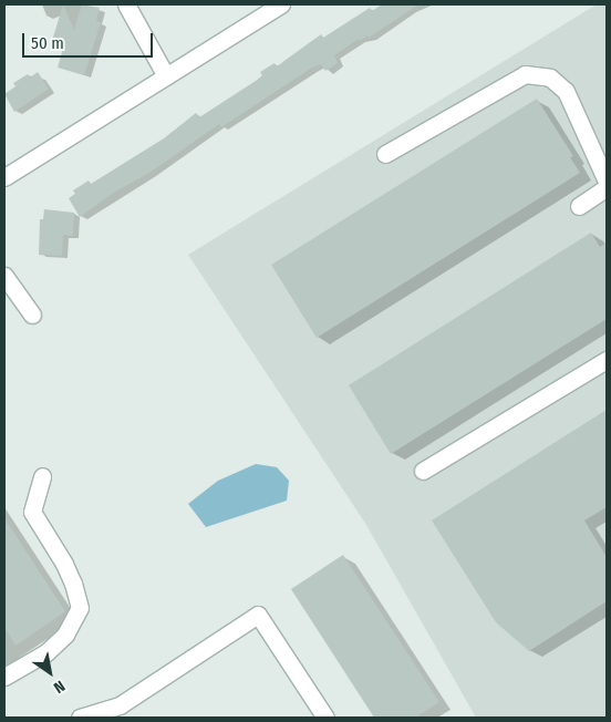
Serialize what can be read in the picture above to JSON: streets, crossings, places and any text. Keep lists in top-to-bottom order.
{
  "scale_bar": "50 m",
  "north": "bottom right"
}
